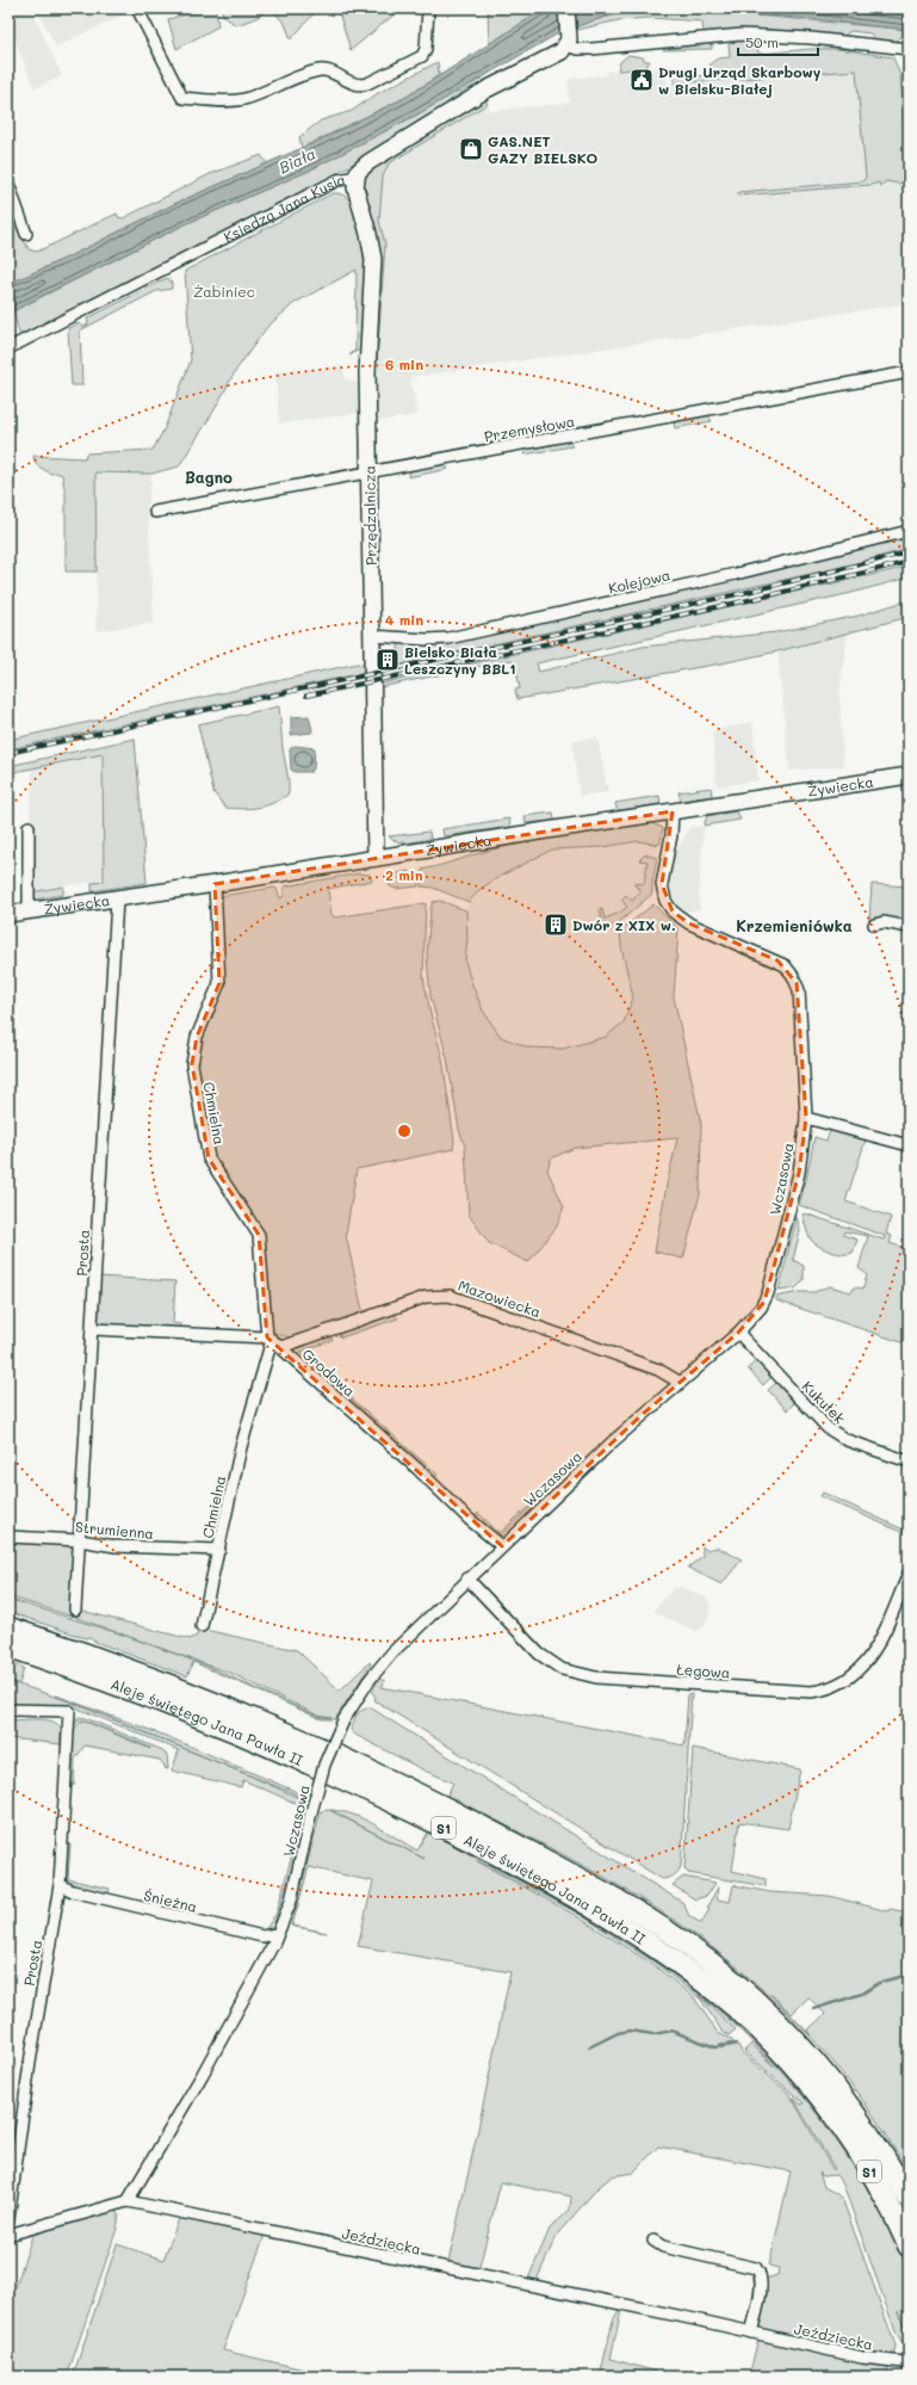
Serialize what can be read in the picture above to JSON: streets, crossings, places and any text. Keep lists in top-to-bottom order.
{
  "streets": {
    "highway": ["Aleje świętego Jana Pawła II", "S1"],
    "street": [
      "Księdza Jana Kusia",
      "Przemysłowa",
      "Przędzalnicza",
      "Kolejowa",
      "Żywiecka",
      "Chmielna",
      "Wczasowa",
      "Prosta",
      "Mazowiecka",
      "Grodowa",
      "Kukułek",
      "Strumienna",
      "Łęgowa",
      "Śnieżna",
      "Jeździecka"
    ]
  },
  "crossings": [
    ["Księdza Jana Kusia", "Przędzalnicza"],
    ["Przemysłowa", "Przędzalnicza"],
    ["Przędzalnicza", "Kolejowa"],
    ["Przędzalnicza", "Żywiecka"],
    ["Żywiecka", "Chmielna"],
    ["Żywiecka", "Wczasowa"],
    ["Żywiecka", "Prosta"],
    ["Chmielna", "Grodowa"],
    ["Chmielna", "Strumienna"],
    ["Wczasowa", "Mazowiecka"],
    ["Wczasowa", "Grodowa"],
    ["Wczasowa", "Kukułek"],
    ["Wczasowa", "Łęgowa"],
    ["Wczasowa", "Śnieżna"],
    ["Wczasowa", "Jeździecka"],
    ["Prosta", "Strumienna"],
    ["Prosta", "Śnieżna"],
    ["Mazowiecka", "Grodowa"]
  ],
  "districts": ["Bagno", "Krzemieniówka"],
  "water": ["Biała"],
  "parks": ["Żabiniec"],
  "places": {
    "public building": ["Drugi Urząd Skarbowy w Bielsku-Białej"],
    "shop": ["GAS.NET GAZY BIELSKO"],
    "building": ["Bielsko Biała Leszczyny BBL1", "Dwór z XIX w."]
  },
  "scale_bar": "50 m",
  "rings": ["6 min", "4 min", "2 min"]
}
